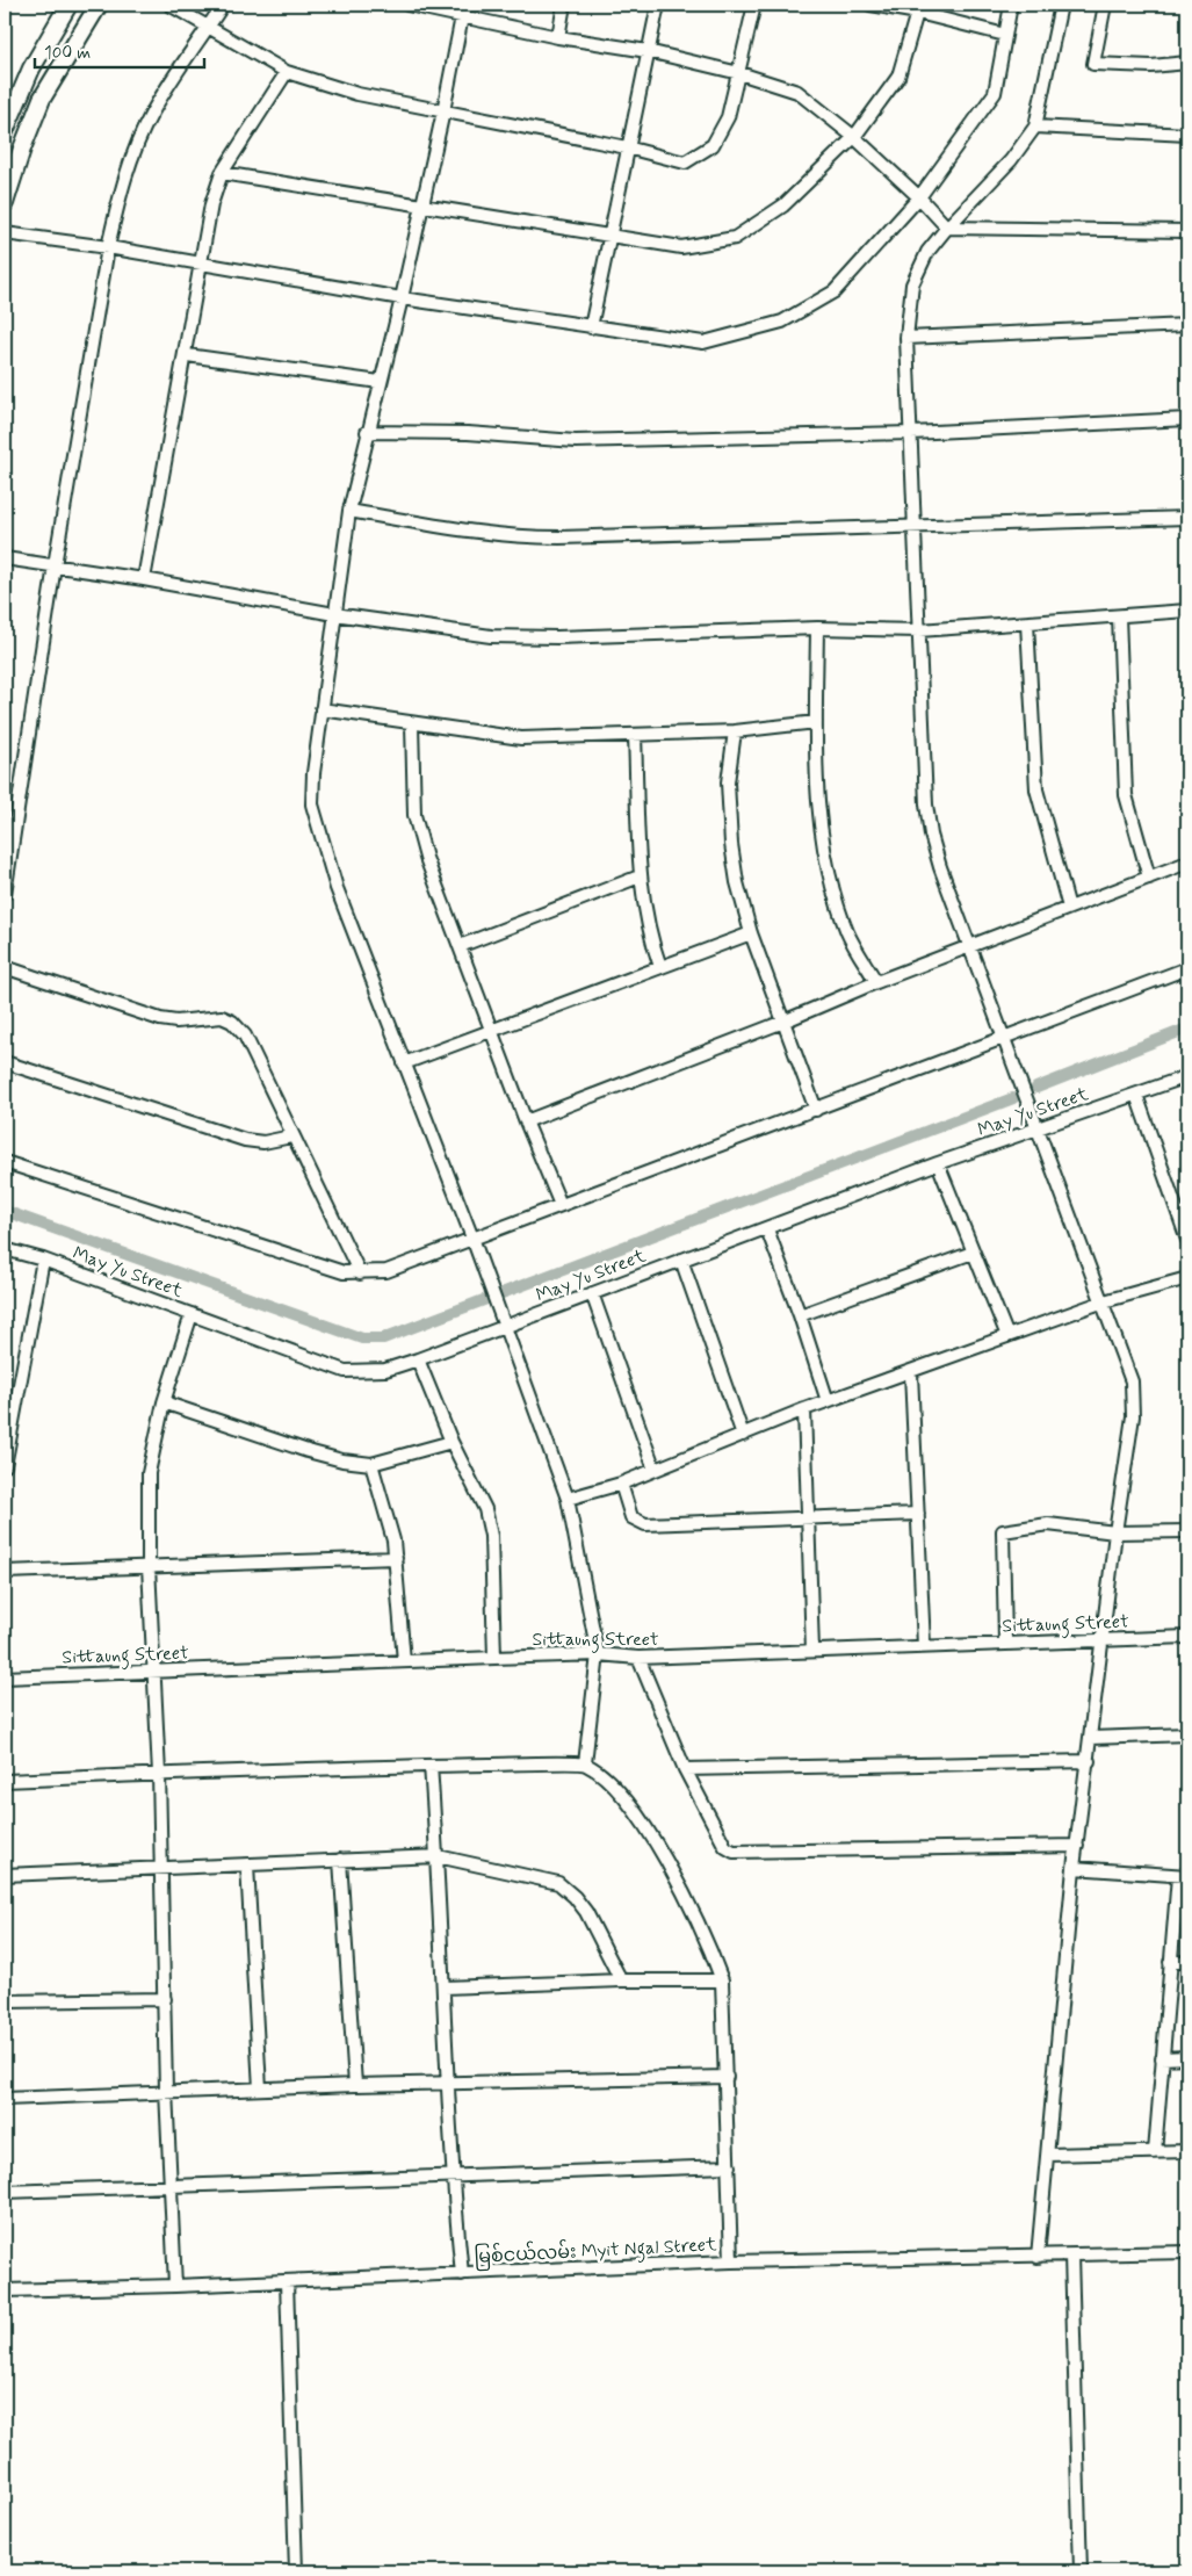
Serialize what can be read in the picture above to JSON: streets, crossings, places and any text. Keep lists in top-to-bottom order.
{
  "streets": {
    "street": ["May Yu Street", "Sittaung Street", "မြစ်ငယ်လမ်း Myit Ngal Street"]
  },
  "scale_bar": "100 m"
}
